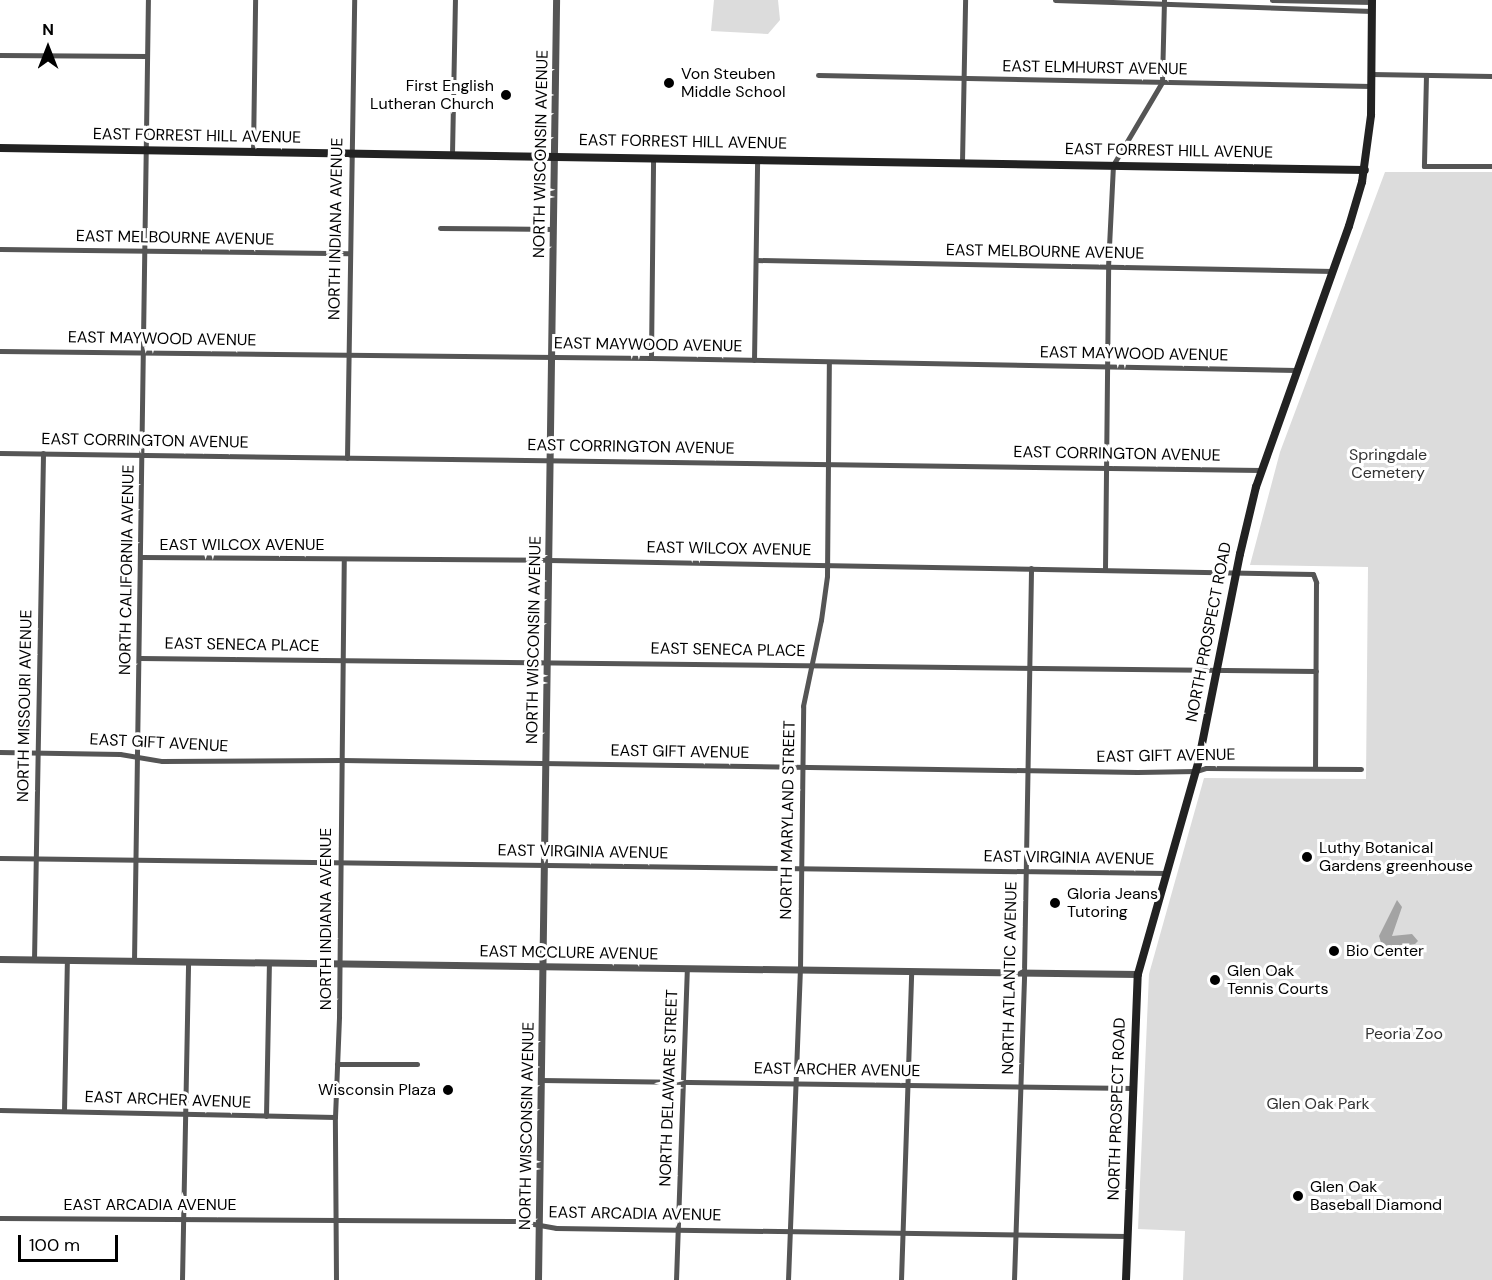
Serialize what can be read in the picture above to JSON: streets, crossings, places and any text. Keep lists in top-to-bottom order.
{
  "streets": {
    "main road": ["EAST FORREST HILL AVENUE", "NORTH PROSPECT ROAD"],
    "street": [
      "EAST ELMHURST AVENUE",
      "NORTH WISCONSIN AVENUE",
      "NORTH INDIANA AVENUE",
      "EAST MELBOURNE AVENUE",
      "EAST MAYWOOD AVENUE",
      "EAST CORRINGTON AVENUE",
      "EAST WILCOX AVENUE",
      "NORTH CALIFORNIA AVENUE",
      "EAST SENECA PLACE",
      "NORTH MISSOURI AVENUE",
      "EAST GIFT AVENUE",
      "NORTH MARYLAND STREET",
      "EAST VIRGINIA AVENUE",
      "EAST MCCLURE AVENUE",
      "NORTH ATLANTIC AVENUE",
      "EAST ARCHER AVENUE",
      "NORTH DELAWARE STREET",
      "EAST ARCADIA AVENUE"
    ]
  },
  "crossings": [
    ["EAST ELMHURST AVENUE", "NORTH PROSPECT ROAD"],
    ["EAST FORREST HILL AVENUE", "NORTH WISCONSIN AVENUE"],
    ["EAST FORREST HILL AVENUE", "NORTH INDIANA AVENUE"],
    ["EAST FORREST HILL AVENUE", "NORTH CALIFORNIA AVENUE"],
    ["EAST FORREST HILL AVENUE", "NORTH PROSPECT ROAD"],
    ["NORTH WISCONSIN AVENUE", "EAST MAYWOOD AVENUE"],
    ["NORTH WISCONSIN AVENUE", "EAST CORRINGTON AVENUE"],
    ["NORTH WISCONSIN AVENUE", "EAST WILCOX AVENUE"],
    ["NORTH WISCONSIN AVENUE", "EAST SENECA PLACE"],
    ["NORTH WISCONSIN AVENUE", "EAST GIFT AVENUE"],
    ["NORTH WISCONSIN AVENUE", "EAST VIRGINIA AVENUE"],
    ["NORTH WISCONSIN AVENUE", "EAST MCCLURE AVENUE"],
    ["NORTH WISCONSIN AVENUE", "EAST ARCHER AVENUE"],
    ["NORTH WISCONSIN AVENUE", "EAST ARCADIA AVENUE"],
    ["NORTH INDIANA AVENUE", "EAST MELBOURNE AVENUE"],
    ["NORTH INDIANA AVENUE", "EAST MAYWOOD AVENUE"],
    ["NORTH INDIANA AVENUE", "EAST CORRINGTON AVENUE"],
    ["NORTH INDIANA AVENUE", "EAST WILCOX AVENUE"],
    ["NORTH INDIANA AVENUE", "EAST SENECA PLACE"],
    ["NORTH INDIANA AVENUE", "EAST GIFT AVENUE"],
    ["NORTH INDIANA AVENUE", "EAST VIRGINIA AVENUE"],
    ["NORTH INDIANA AVENUE", "EAST MCCLURE AVENUE"],
    ["NORTH INDIANA AVENUE", "EAST ARCHER AVENUE"],
    ["NORTH INDIANA AVENUE", "EAST ARCADIA AVENUE"],
    ["EAST MELBOURNE AVENUE", "NORTH CALIFORNIA AVENUE"],
    ["EAST MELBOURNE AVENUE", "NORTH PROSPECT ROAD"],
    ["EAST MAYWOOD AVENUE", "NORTH CALIFORNIA AVENUE"],
    ["EAST MAYWOOD AVENUE", "NORTH PROSPECT ROAD"],
    ["EAST MAYWOOD AVENUE", "NORTH MARYLAND STREET"],
    ["EAST CORRINGTON AVENUE", "NORTH CALIFORNIA AVENUE"],
    ["EAST CORRINGTON AVENUE", "NORTH PROSPECT ROAD"],
    ["EAST CORRINGTON AVENUE", "NORTH MISSOURI AVENUE"],
    ["EAST CORRINGTON AVENUE", "NORTH MARYLAND STREET"],
    ["EAST WILCOX AVENUE", "NORTH CALIFORNIA AVENUE"],
    ["EAST WILCOX AVENUE", "NORTH PROSPECT ROAD"],
    ["EAST WILCOX AVENUE", "EAST SENECA PLACE"],
    ["EAST WILCOX AVENUE", "NORTH MARYLAND STREET"],
    ["EAST WILCOX AVENUE", "NORTH ATLANTIC AVENUE"],
    ["NORTH CALIFORNIA AVENUE", "EAST SENECA PLACE"],
    ["NORTH CALIFORNIA AVENUE", "EAST GIFT AVENUE"],
    ["NORTH CALIFORNIA AVENUE", "EAST VIRGINIA AVENUE"],
    ["NORTH CALIFORNIA AVENUE", "EAST MCCLURE AVENUE"],
    ["NORTH PROSPECT ROAD", "EAST SENECA PLACE"],
    ["NORTH PROSPECT ROAD", "EAST GIFT AVENUE"],
    ["NORTH PROSPECT ROAD", "EAST VIRGINIA AVENUE"],
    ["NORTH PROSPECT ROAD", "EAST MCCLURE AVENUE"],
    ["NORTH PROSPECT ROAD", "EAST ARCHER AVENUE"],
    ["NORTH PROSPECT ROAD", "EAST ARCADIA AVENUE"],
    ["EAST SENECA PLACE", "NORTH MARYLAND STREET"],
    ["EAST SENECA PLACE", "NORTH ATLANTIC AVENUE"],
    ["NORTH MISSOURI AVENUE", "EAST GIFT AVENUE"],
    ["NORTH MISSOURI AVENUE", "EAST VIRGINIA AVENUE"],
    ["NORTH MISSOURI AVENUE", "EAST MCCLURE AVENUE"],
    ["EAST GIFT AVENUE", "NORTH MARYLAND STREET"],
    ["EAST GIFT AVENUE", "NORTH ATLANTIC AVENUE"],
    ["NORTH MARYLAND STREET", "EAST VIRGINIA AVENUE"],
    ["NORTH MARYLAND STREET", "EAST MCCLURE AVENUE"],
    ["NORTH MARYLAND STREET", "EAST ARCHER AVENUE"],
    ["NORTH MARYLAND STREET", "EAST ARCADIA AVENUE"],
    ["EAST VIRGINIA AVENUE", "NORTH ATLANTIC AVENUE"],
    ["EAST MCCLURE AVENUE", "NORTH ATLANTIC AVENUE"],
    ["EAST MCCLURE AVENUE", "NORTH DELAWARE STREET"],
    ["NORTH ATLANTIC AVENUE", "EAST ARCHER AVENUE"],
    ["NORTH ATLANTIC AVENUE", "EAST ARCADIA AVENUE"],
    ["EAST ARCHER AVENUE", "NORTH DELAWARE STREET"],
    ["NORTH DELAWARE STREET", "EAST ARCADIA AVENUE"]
  ],
  "parks": ["Springdale Cemetery", "Peoria Zoo", "Glen Oak Park"],
  "places": [
    "Von Steuben Middle School",
    "First English Lutheran Church",
    "Luthy Botanical Gardens greenhouse",
    "Gloria Jeans Tutoring",
    "Bio Center",
    "Glen Oak Tennis Courts",
    "Wisconsin Plaza",
    "Glen Oak Baseball Diamond"
  ],
  "scale_bar": "100 m",
  "north": "top"
}
